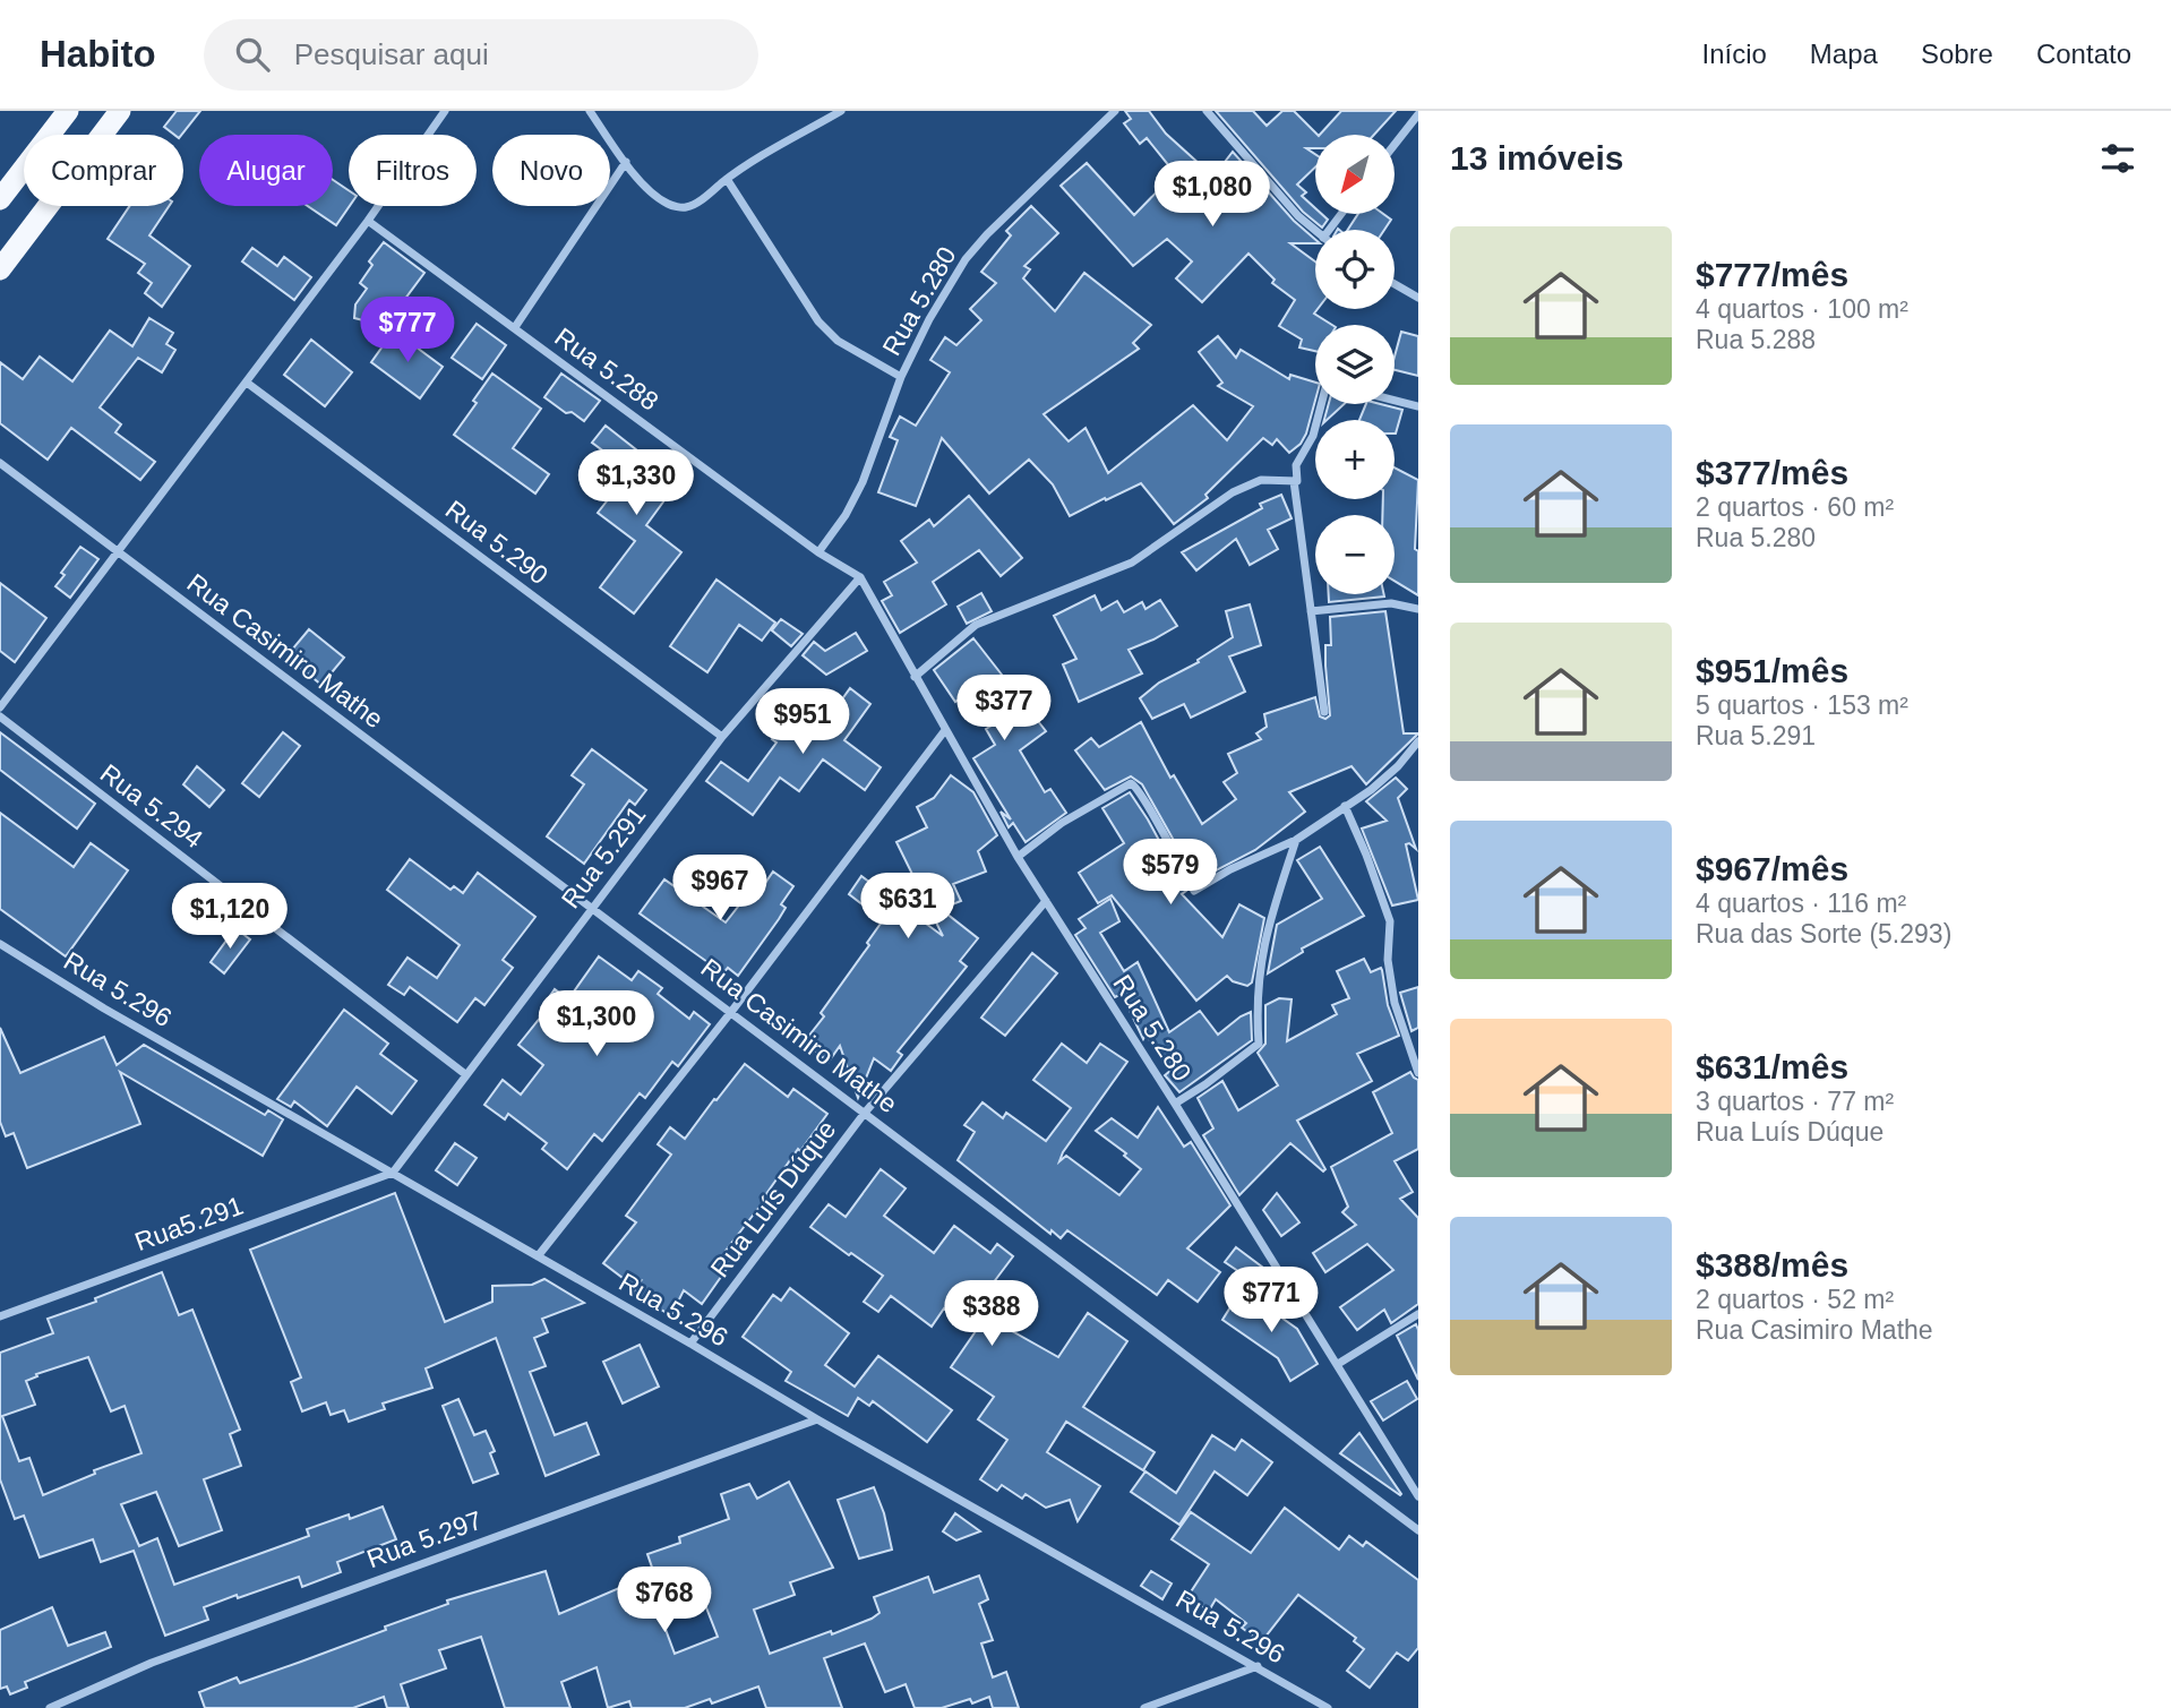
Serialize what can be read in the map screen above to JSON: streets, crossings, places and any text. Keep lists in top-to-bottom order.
{
  "streets": {
    "street": [
      "Rua 5.280",
      "Rua 5.288",
      "Rua 5.290",
      "Rua Casimiro Mathe",
      "Rua 5.294",
      "Rua 5.291",
      "Rua 5.296",
      "Rua Luís Dúque",
      "Rua5.291",
      "Rua 5.297"
    ]
  },
  "crossings": [
    ["Rua 5.280", "Rua 5.288"],
    ["Rua 5.280", "Rua 5.291"],
    ["Rua 5.280", "Rua Luís Dúque"],
    ["Rua 5.288", "Rua 5.291"],
    ["Rua 5.290", "Rua 5.291"],
    ["Rua Casimiro Mathe", "Rua 5.291"],
    ["Rua Casimiro Mathe", "Rua Luís Dúque"],
    ["Rua 5.294", "Rua 5.291"],
    ["Rua 5.291", "Rua 5.296"],
    ["Rua 5.291", "Rua5.291"],
    ["Rua 5.296", "Rua Luís Dúque"],
    ["Rua 5.296", "Rua5.291"],
    ["Rua 5.296", "Rua 5.297"]
  ],
  "north": "bottom left",
  "page": {
    "header": "Habito",
    "search": "Pesquisar aqui",
    "nav": [
      "Início",
      "Mapa",
      "Sobre",
      "Contato"
    ],
    "heading": "13 imóveis",
    "map_buttons": ["+", "−"],
    "chip": [
      "Comprar",
      "Alugar",
      "Filtros",
      "Novo"
    ],
    "price": [
      "$1,080",
      "$777",
      "$1,330",
      "$377",
      "$951",
      "$579",
      "$967",
      "$631",
      "$1,120",
      "$1,300",
      "$771",
      "$388",
      "$768"
    ],
    "list": [
      {
        "name": "$777/mês",
        "note": "4 quartos · 100 m² · Rua 5.288"
      },
      {
        "name": "$377/mês",
        "note": "2 quartos · 60 m² · Rua 5.280"
      },
      {
        "name": "$951/mês",
        "note": "5 quartos · 153 m² · Rua 5.291"
      },
      {
        "name": "$967/mês",
        "note": "4 quartos · 116 m² · Rua das Sorte (5.293)"
      },
      {
        "name": "$631/mês",
        "note": "3 quartos · 77 m² · Rua Luís Dúque"
      },
      {
        "name": "$388/mês",
        "note": "2 quartos · 52 m² · Rua Casimiro Mathe"
      }
    ]
  }
}
